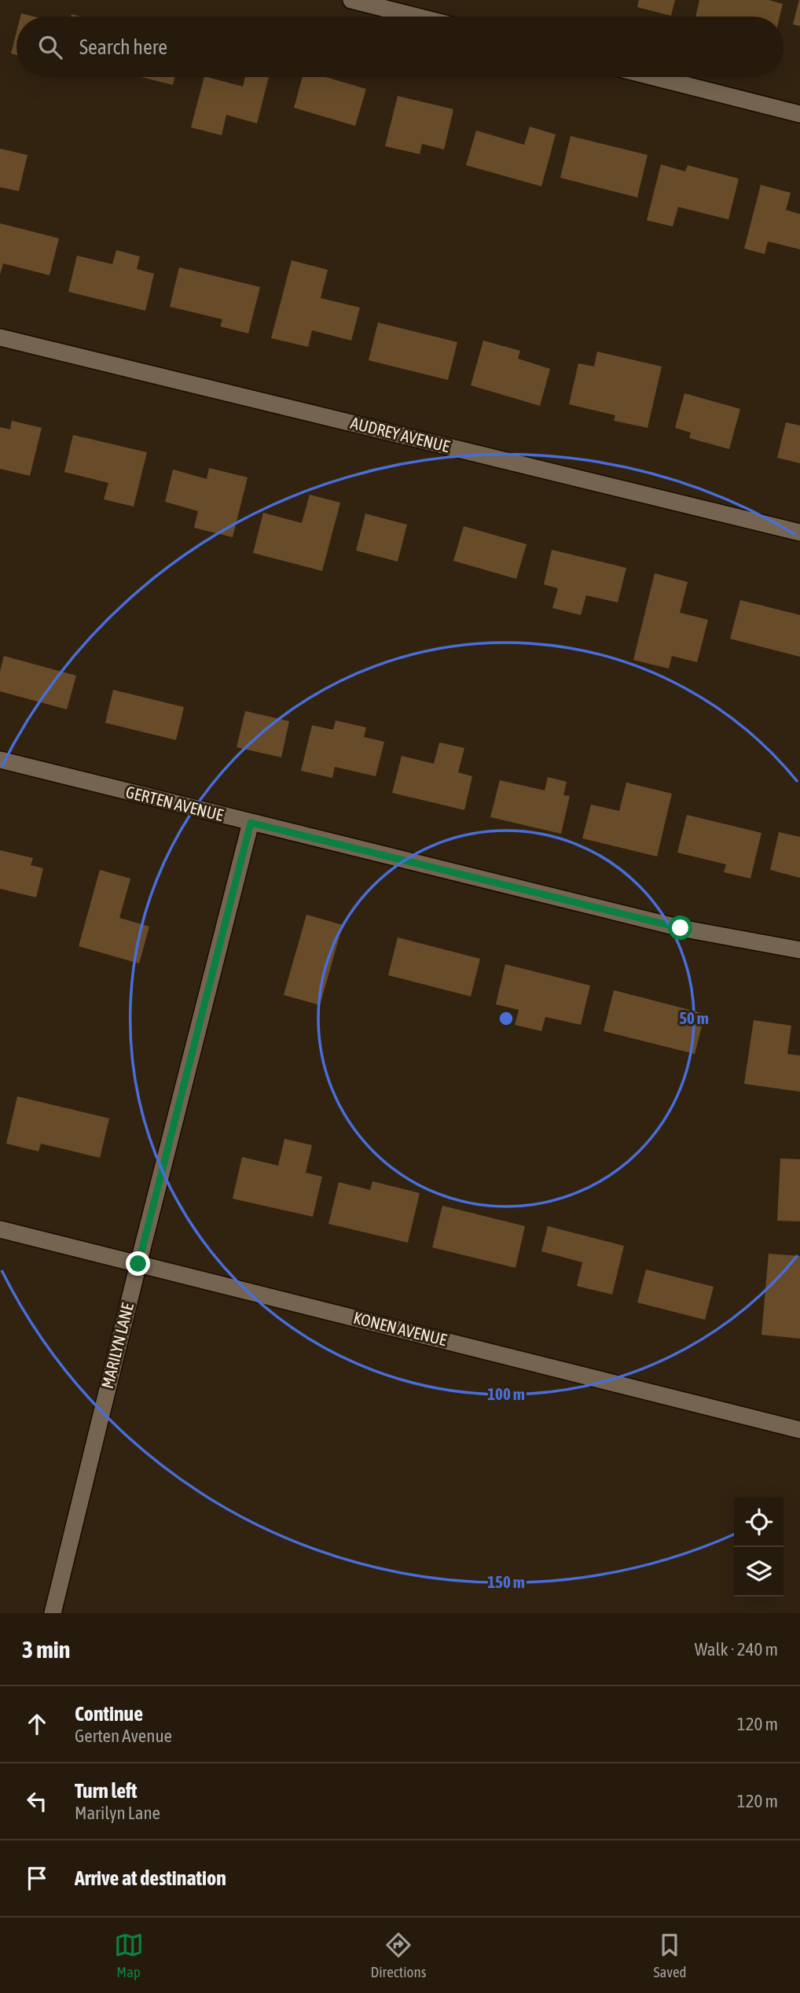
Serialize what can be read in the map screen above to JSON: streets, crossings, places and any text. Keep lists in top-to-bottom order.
{
  "streets": {
    "street": [
      "AUDREY AVENUE",
      "GERTEN AVENUE",
      "KONEN AVENUE",
      "MARILYN LANE"
    ]
  },
  "crossings": [
    ["GERTEN AVENUE", "MARILYN LANE"],
    ["KONEN AVENUE", "MARILYN LANE"]
  ],
  "page": {
    "search": "Search here",
    "heading": ["3 min", "Walk · 240 m"],
    "list": [
      ["Continue", "Gerten Avenue", "120 m"],
      ["Turn left", "Marilyn Lane", "120 m"],
      "Arrive at destination"
    ],
    "nav": ["Map", "Directions", "Saved"]
  },
  "rings": ["50 m", "100 m", "150 m"]
}
